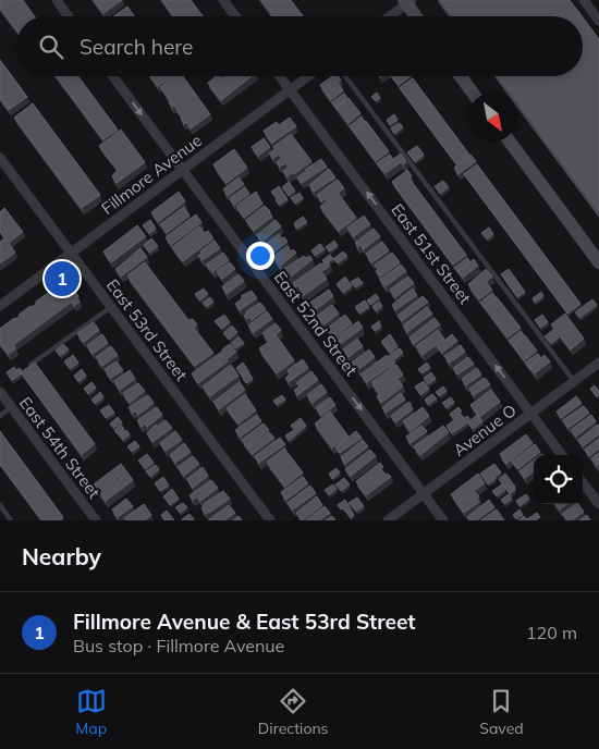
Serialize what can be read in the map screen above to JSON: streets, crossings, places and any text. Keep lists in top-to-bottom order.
{
  "streets": {
    "street": [
      "Fillmore Avenue",
      "East 51st Street",
      "East 52nd Street",
      "East 53rd Street",
      "Avenue O",
      "East 54th Street"
    ]
  },
  "crossings": [
    ["Fillmore Avenue", "East 51st Street"],
    ["Fillmore Avenue", "East 52nd Street"],
    ["Fillmore Avenue", "East 53rd Street"],
    ["East 51st Street", "Avenue O"],
    ["East 52nd Street", "Avenue O"]
  ],
  "one_way": ["East 51st Street", "East 52nd Street"],
  "north": "bottom right",
  "page": {
    "search": "Search here",
    "pins": "1",
    "heading": "Nearby",
    "list": [
      {
        "mark": "1",
        "name": "Fillmore Avenue & East 53rd Street",
        "note": "Bus stop · Fillmore Avenue",
        "value": "120 m"
      }
    ],
    "nav": ["Map", "Directions", "Saved"]
  }
}
